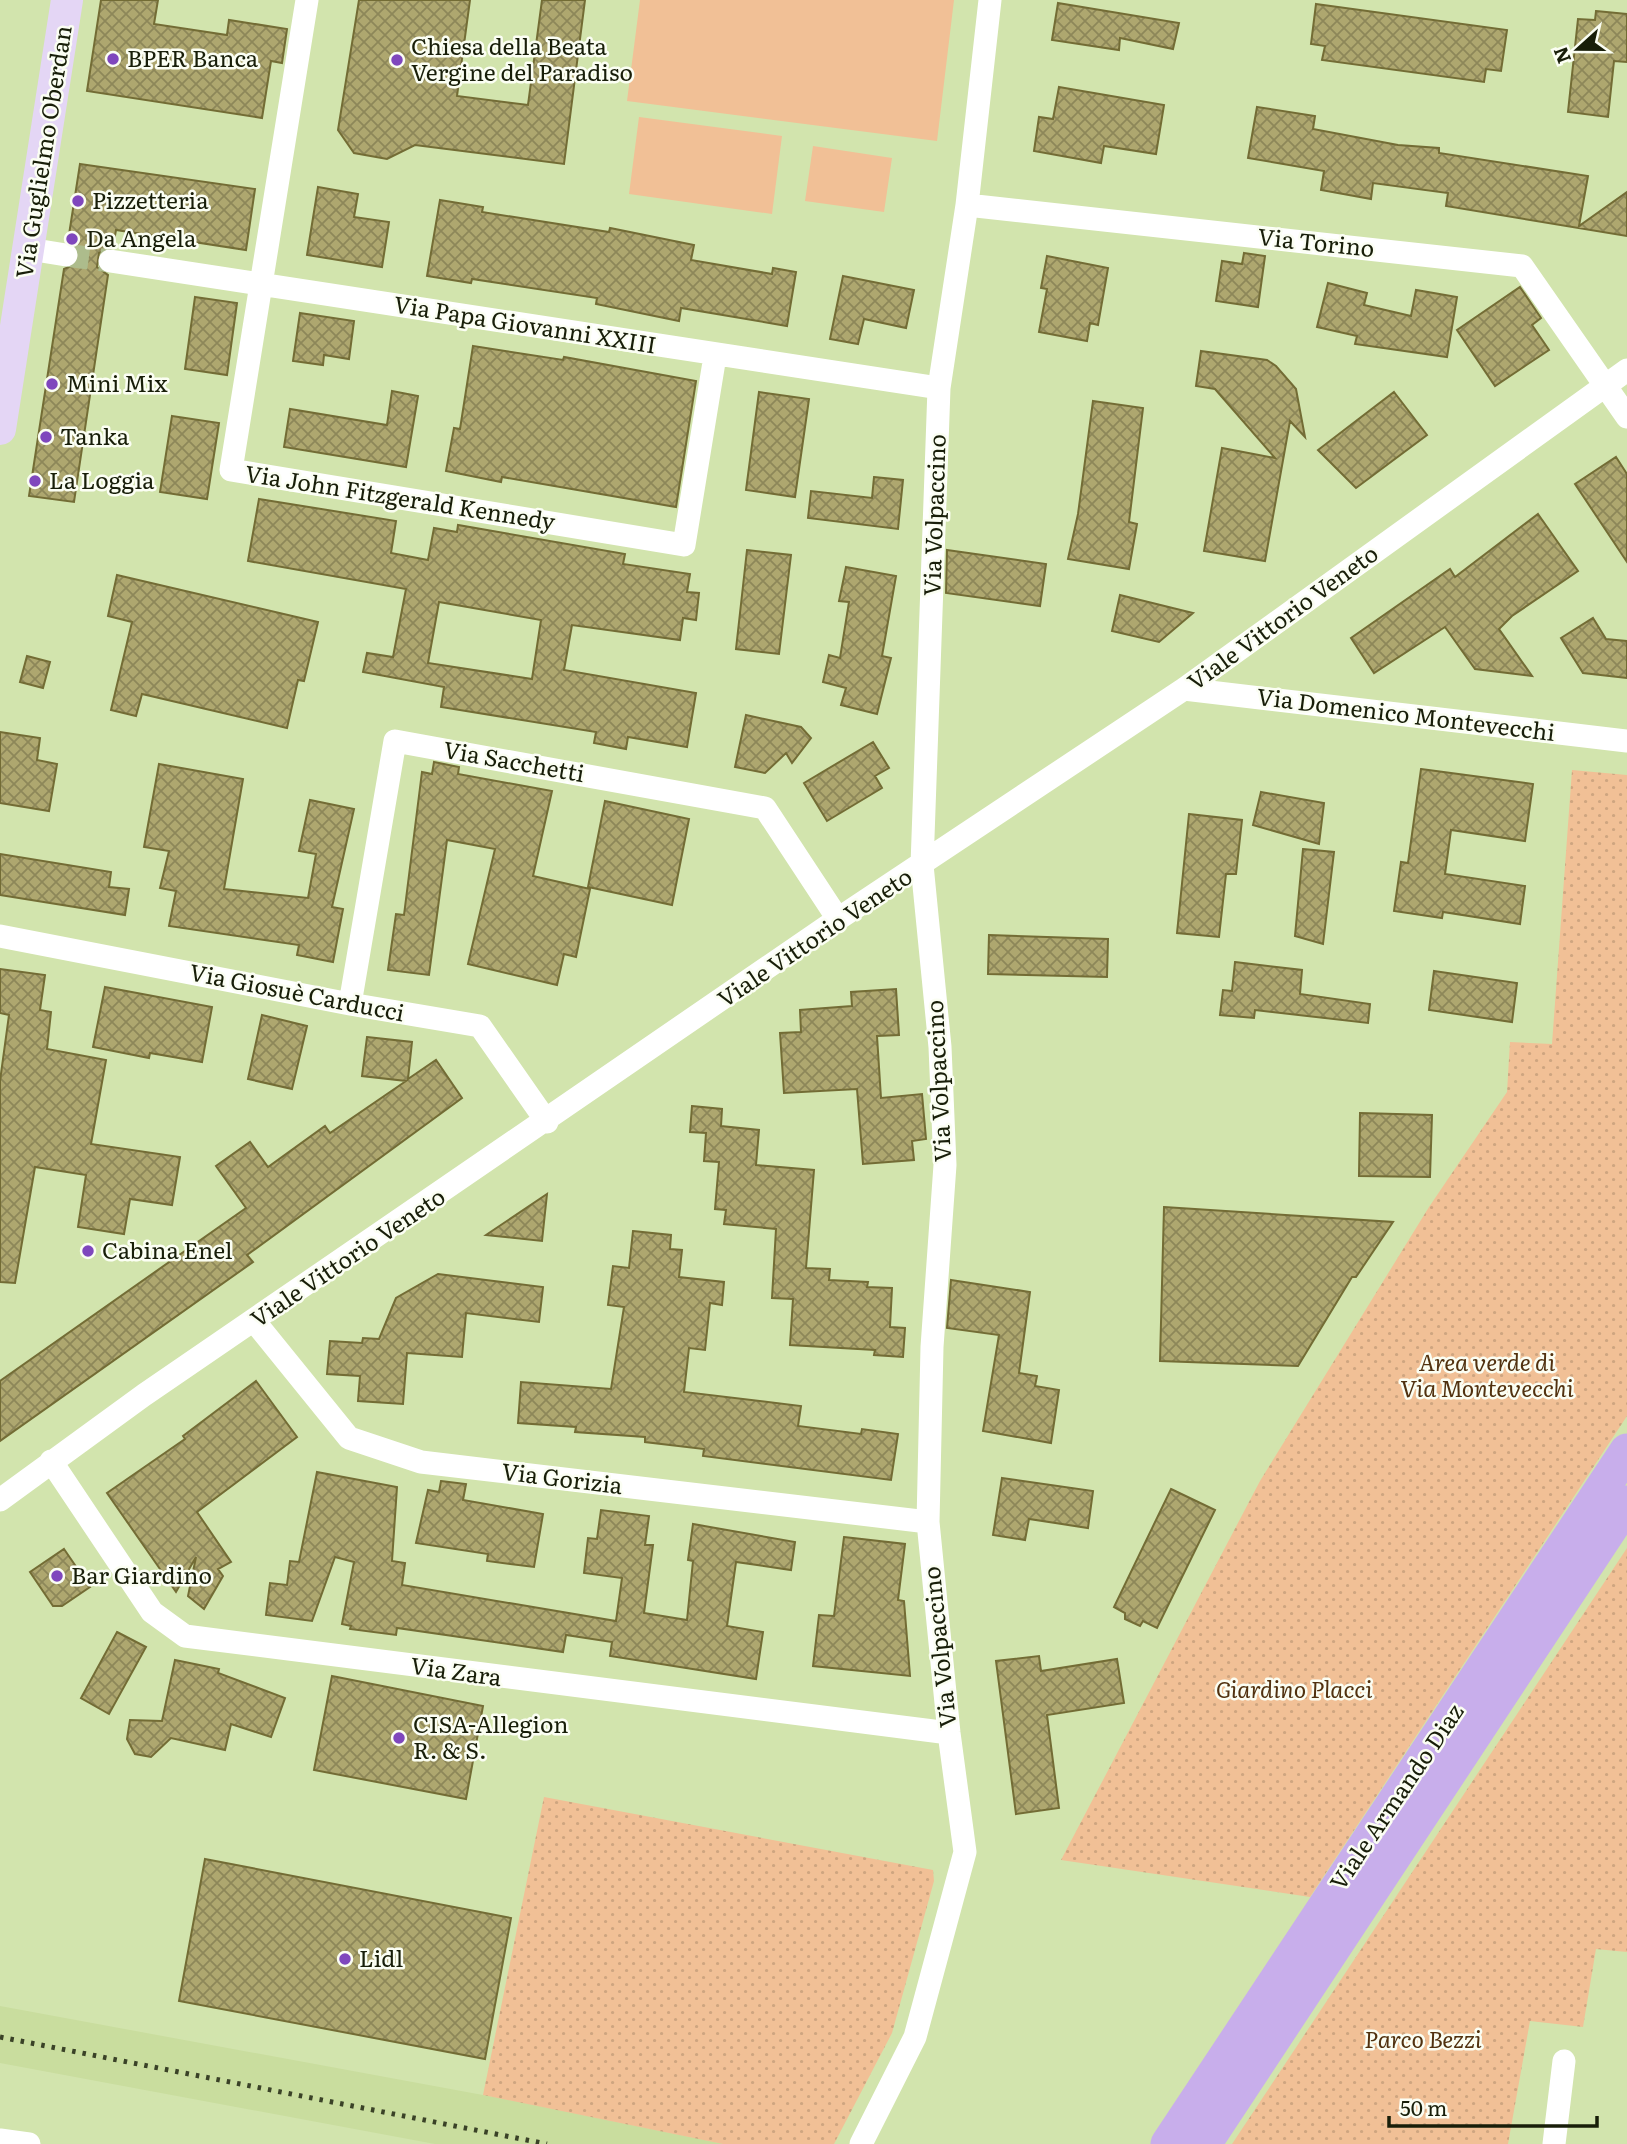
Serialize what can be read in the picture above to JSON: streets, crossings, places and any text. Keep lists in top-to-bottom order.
{
  "streets": {
    "main road": ["Via Guglielmo Oberdan", "Viale Armando Diaz"],
    "street": [
      "Via Torino",
      "Via Papa Giovanni XXIII",
      "Via John Fitzgerald Kennedy",
      "Via Volpaccino",
      "Viale Vittorio Veneto",
      "Via Domenico Montevecchi",
      "Via Sacchetti",
      "Via Giosuè Carducci",
      "Via Gorizia",
      "Via Zara"
    ]
  },
  "crossings": [
    ["Via Torino", "Via Volpaccino"],
    ["Via Torino", "Viale Vittorio Veneto"],
    ["Via Papa Giovanni XXIII", "Via John Fitzgerald Kennedy"],
    ["Via Papa Giovanni XXIII", "Via Volpaccino"],
    ["Via Volpaccino", "Viale Vittorio Veneto"],
    ["Via Volpaccino", "Via Gorizia"],
    ["Via Volpaccino", "Via Zara"],
    ["Viale Vittorio Veneto", "Via Domenico Montevecchi"],
    ["Viale Vittorio Veneto", "Via Sacchetti"],
    ["Viale Vittorio Veneto", "Via Giosuè Carducci"],
    ["Viale Vittorio Veneto", "Via Gorizia"],
    ["Viale Vittorio Veneto", "Via Zara"],
    ["Via Sacchetti", "Via Giosuè Carducci"]
  ],
  "parks": ["Area verde di Via Montevecchi", "Giardino Placci", "Parco Bezzi"],
  "places": [
    "BPER Banca",
    "Chiesa della Beata Vergine del Paradiso",
    "Pizzetteria",
    "Da Angela",
    "Mini Mix",
    "Tanka",
    "La Loggia",
    "Cabina Enel",
    "Bar Giardino",
    "CISA-Allegion R. & S.",
    "Lidl"
  ],
  "scale_bar": "50 m",
  "north": "left"
}
